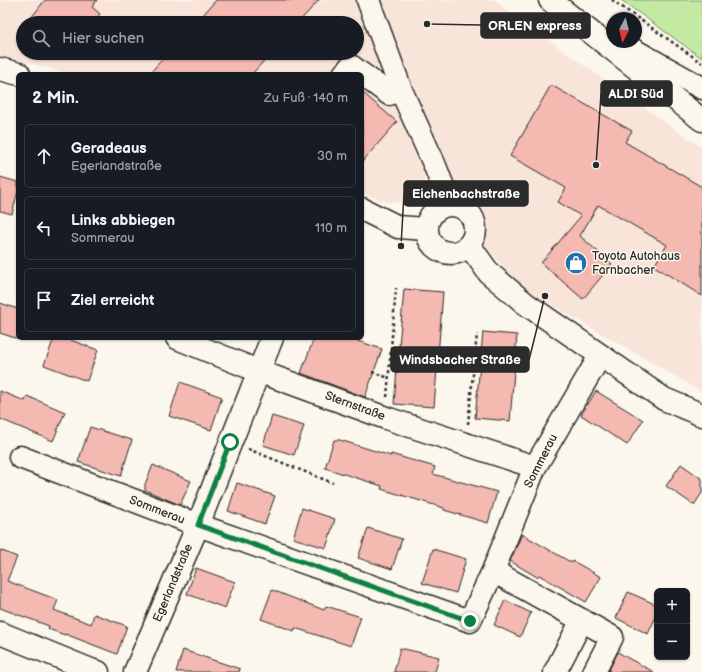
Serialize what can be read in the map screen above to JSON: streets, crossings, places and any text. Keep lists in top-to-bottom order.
{
  "streets": {
    "street": ["Sternstraße", "Sommerau", "Egerlandstraße"]
  },
  "crossings": [
    ["Sternstraße", "Sommerau"],
    ["Sternstraße", "Egerlandstraße"],
    ["Sommerau", "Egerlandstraße"]
  ],
  "places": {
    "other": [
      "ORLEN express",
      "ALDI Süd",
      "Eichenbachstraße",
      "Windsbacher Straße"
    ],
    "shop": ["Toyota Autohaus Farnbacher"]
  },
  "north": "bottom",
  "page": {
    "search": "Hier suchen",
    "heading": ["2 Min.", "Zu Fuß · 140 m"],
    "list": [
      ["Geradeaus", "Egerlandstraße", "30 m"],
      ["Links abbiegen", "Sommerau", "110 m"],
      "Ziel erreicht"
    ],
    "map_buttons": ["+", "−"]
  }
}
